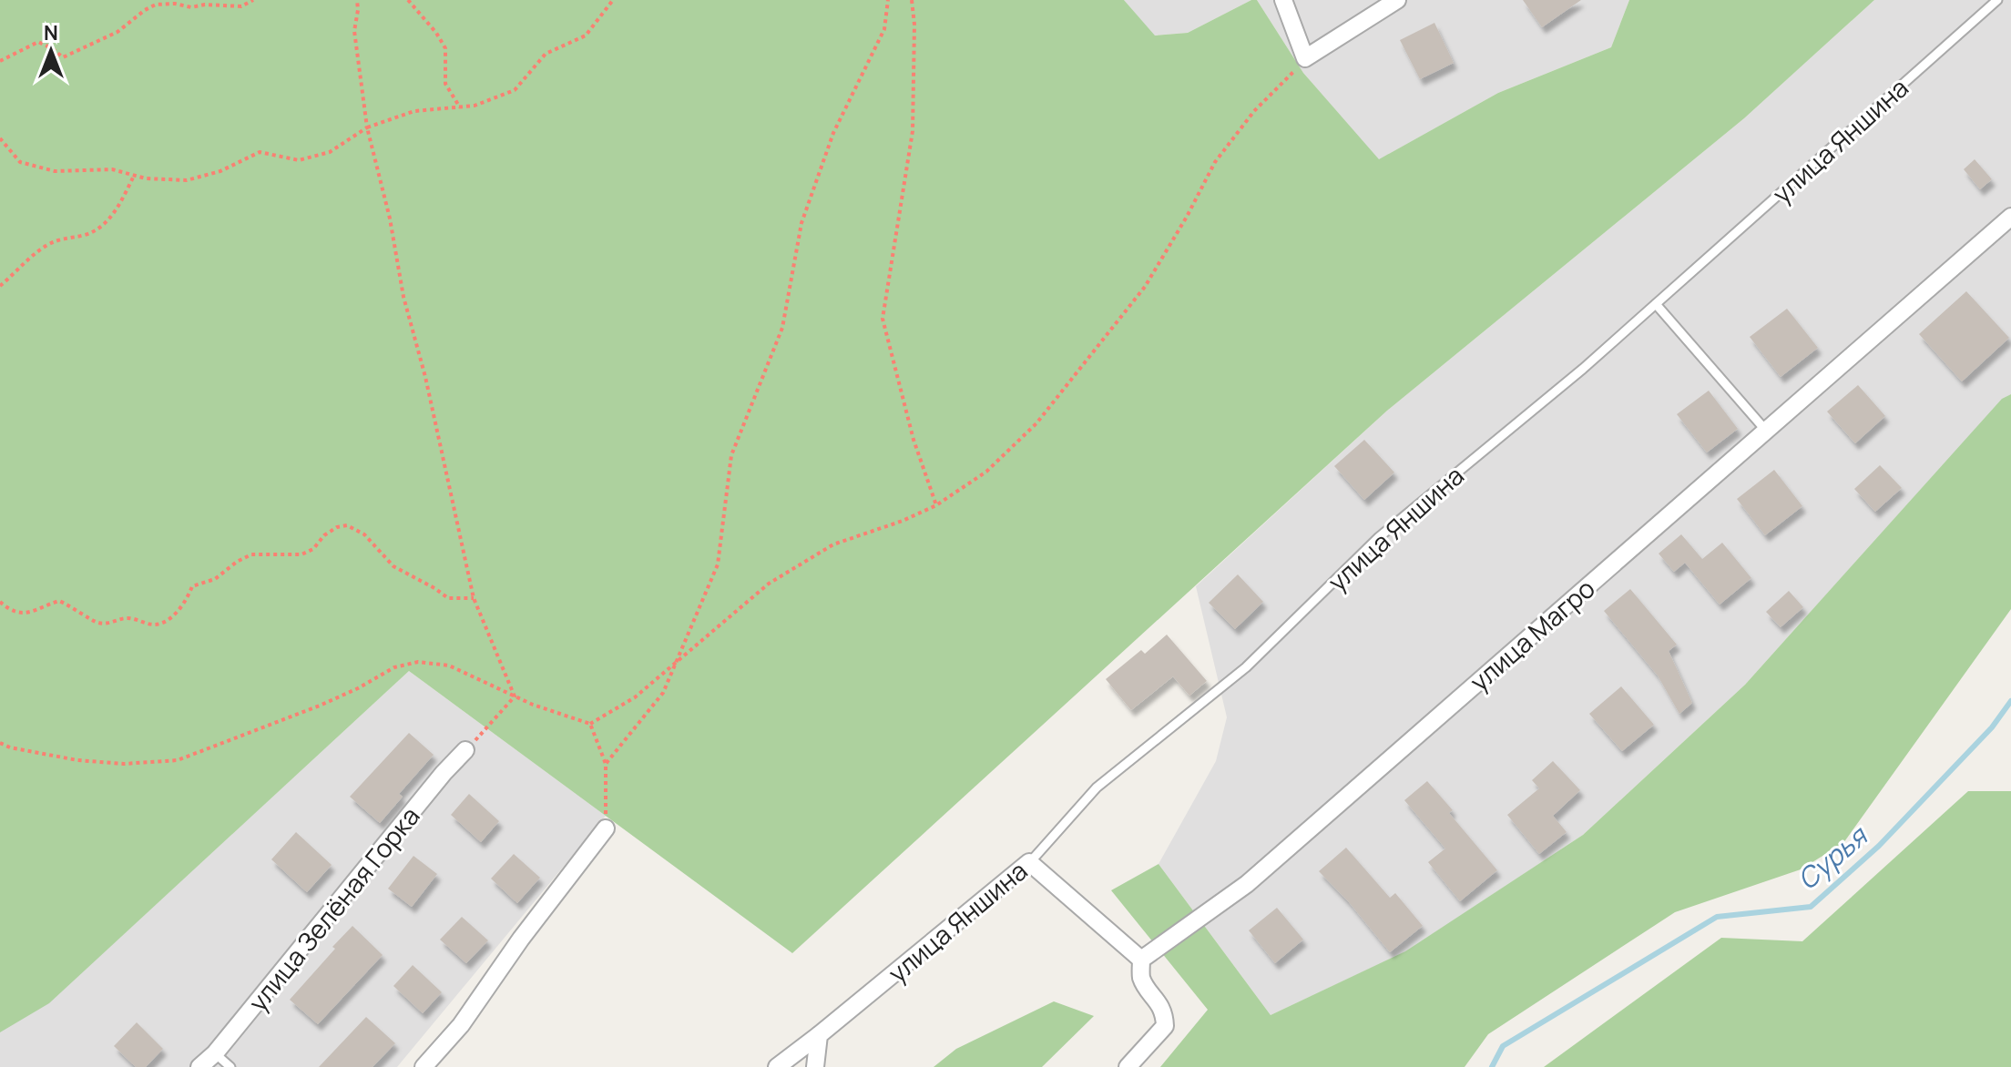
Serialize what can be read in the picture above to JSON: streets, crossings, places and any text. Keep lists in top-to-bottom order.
{
  "streets": {
    "street": ["улица Яншина", "улица Магро", "улица Зелёная Горка"]
  },
  "water": ["Сурья"],
  "north": "top"
}
